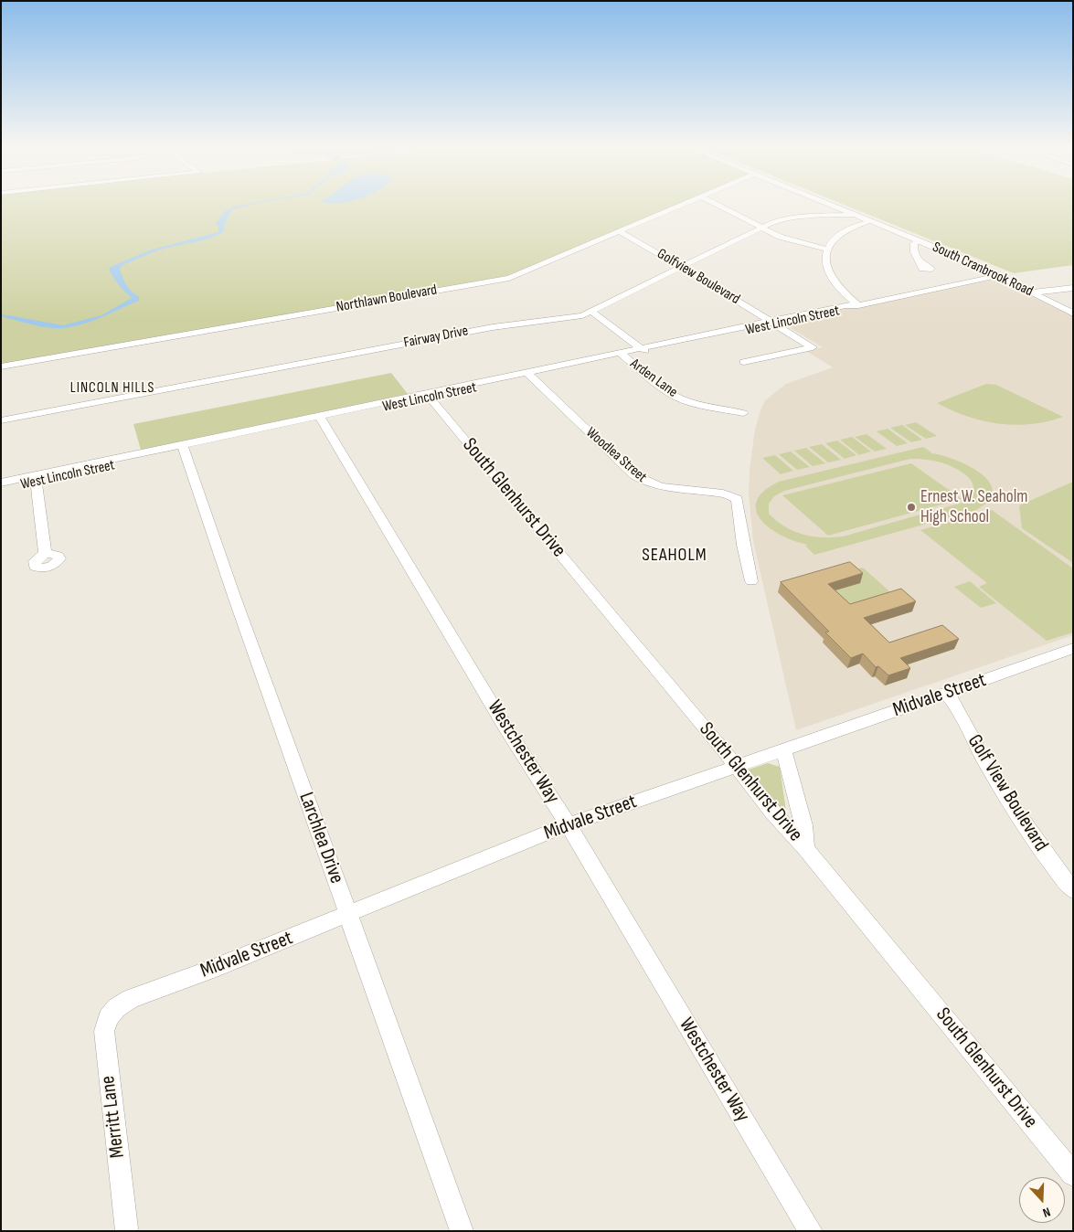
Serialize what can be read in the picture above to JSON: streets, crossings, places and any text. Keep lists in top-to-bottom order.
{
  "streets": {
    "street": [
      "South Cranbrook Road",
      "Golfview Boulevard",
      "Northlawn Boulevard",
      "West Lincoln Street",
      "Fairway Drive",
      "Arden Lane",
      "Woodlea Street",
      "South Glenhurst Drive",
      "Midvale Street",
      "Westchester Way",
      "Golf View Boulevard",
      "Larchlea Drive",
      "Merritt Lane"
    ]
  },
  "crossings": [
    ["South Cranbrook Road", "West Lincoln Street"],
    ["South Cranbrook Road", "Fairway Drive"],
    ["Golfview Boulevard", "Northlawn Boulevard"],
    ["Golfview Boulevard", "West Lincoln Street"],
    ["Golfview Boulevard", "Fairway Drive"],
    ["West Lincoln Street", "Arden Lane"],
    ["West Lincoln Street", "Woodlea Street"],
    ["West Lincoln Street", "South Glenhurst Drive"],
    ["West Lincoln Street", "Westchester Way"],
    ["West Lincoln Street", "Larchlea Drive"],
    ["Fairway Drive", "Arden Lane"],
    ["South Glenhurst Drive", "Midvale Street"],
    ["Midvale Street", "Westchester Way"],
    ["Midvale Street", "Golf View Boulevard"],
    ["Midvale Street", "Larchlea Drive"],
    ["Midvale Street", "Merritt Lane"]
  ],
  "districts": ["LINCOLN HILLS", "SEAHOLM"],
  "places": ["Ernest W. Seaholm High School"],
  "north": "bottom"
}
